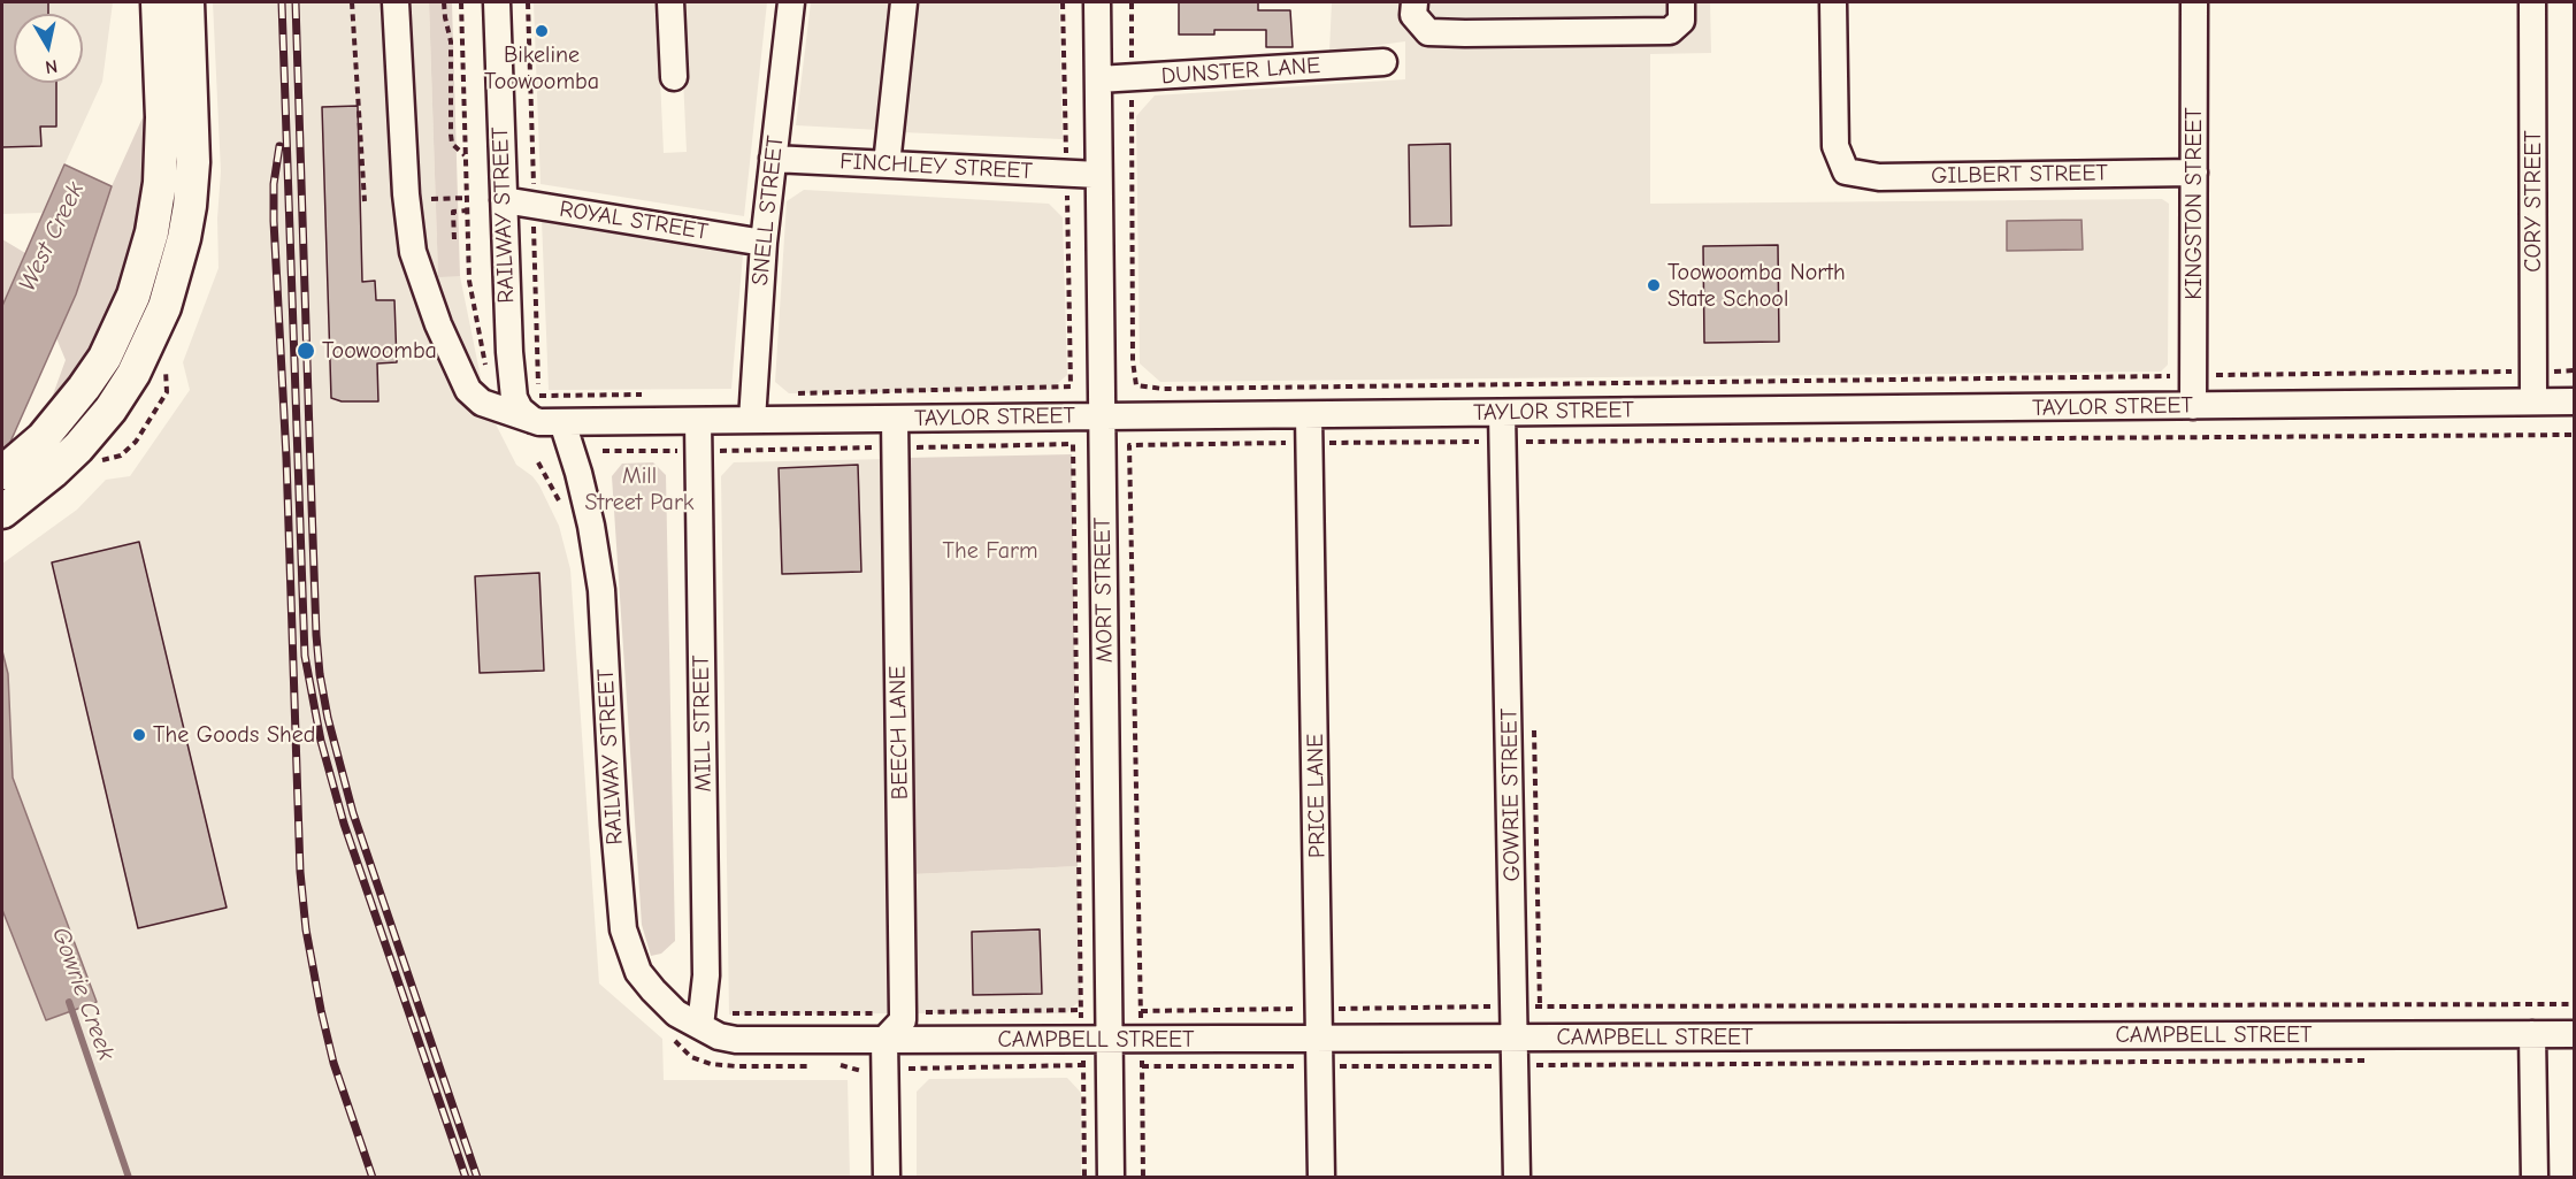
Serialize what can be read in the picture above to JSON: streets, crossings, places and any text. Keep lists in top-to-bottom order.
{
  "streets": {
    "street": [
      "DUNSTER LANE",
      "FINCHLEY STREET",
      "GILBERT STREET",
      "CORY STREET",
      "KINGSTON STREET",
      "SNELL STREET",
      "RAILWAY STREET",
      "ROYAL STREET",
      "TAYLOR STREET",
      "MORT STREET",
      "MILL STREET",
      "BEECH LANE",
      "GOWRIE STREET",
      "PRICE LANE",
      "CAMPBELL STREET"
    ]
  },
  "crossings": [
    ["DUNSTER LANE", "MORT STREET"],
    ["FINCHLEY STREET", "SNELL STREET"],
    ["FINCHLEY STREET", "MORT STREET"],
    ["GILBERT STREET", "KINGSTON STREET"],
    ["CORY STREET", "TAYLOR STREET"],
    ["KINGSTON STREET", "TAYLOR STREET"],
    ["SNELL STREET", "ROYAL STREET"],
    ["SNELL STREET", "TAYLOR STREET"],
    ["RAILWAY STREET", "ROYAL STREET"],
    ["RAILWAY STREET", "TAYLOR STREET"],
    ["RAILWAY STREET", "MILL STREET"],
    ["RAILWAY STREET", "CAMPBELL STREET"],
    ["TAYLOR STREET", "MORT STREET"],
    ["TAYLOR STREET", "MILL STREET"],
    ["TAYLOR STREET", "BEECH LANE"],
    ["TAYLOR STREET", "GOWRIE STREET"],
    ["TAYLOR STREET", "PRICE LANE"],
    ["MORT STREET", "CAMPBELL STREET"],
    ["BEECH LANE", "CAMPBELL STREET"],
    ["GOWRIE STREET", "CAMPBELL STREET"],
    ["PRICE LANE", "CAMPBELL STREET"]
  ],
  "water": ["West Creek", "Gowrie Creek"],
  "parks": ["Mill Street Park", "The Farm"],
  "places": [
    "Bikeline Toowoomba",
    "Toowoomba North State School",
    "Toowoomba",
    "The Goods Shed"
  ],
  "north": "bottom"
}
